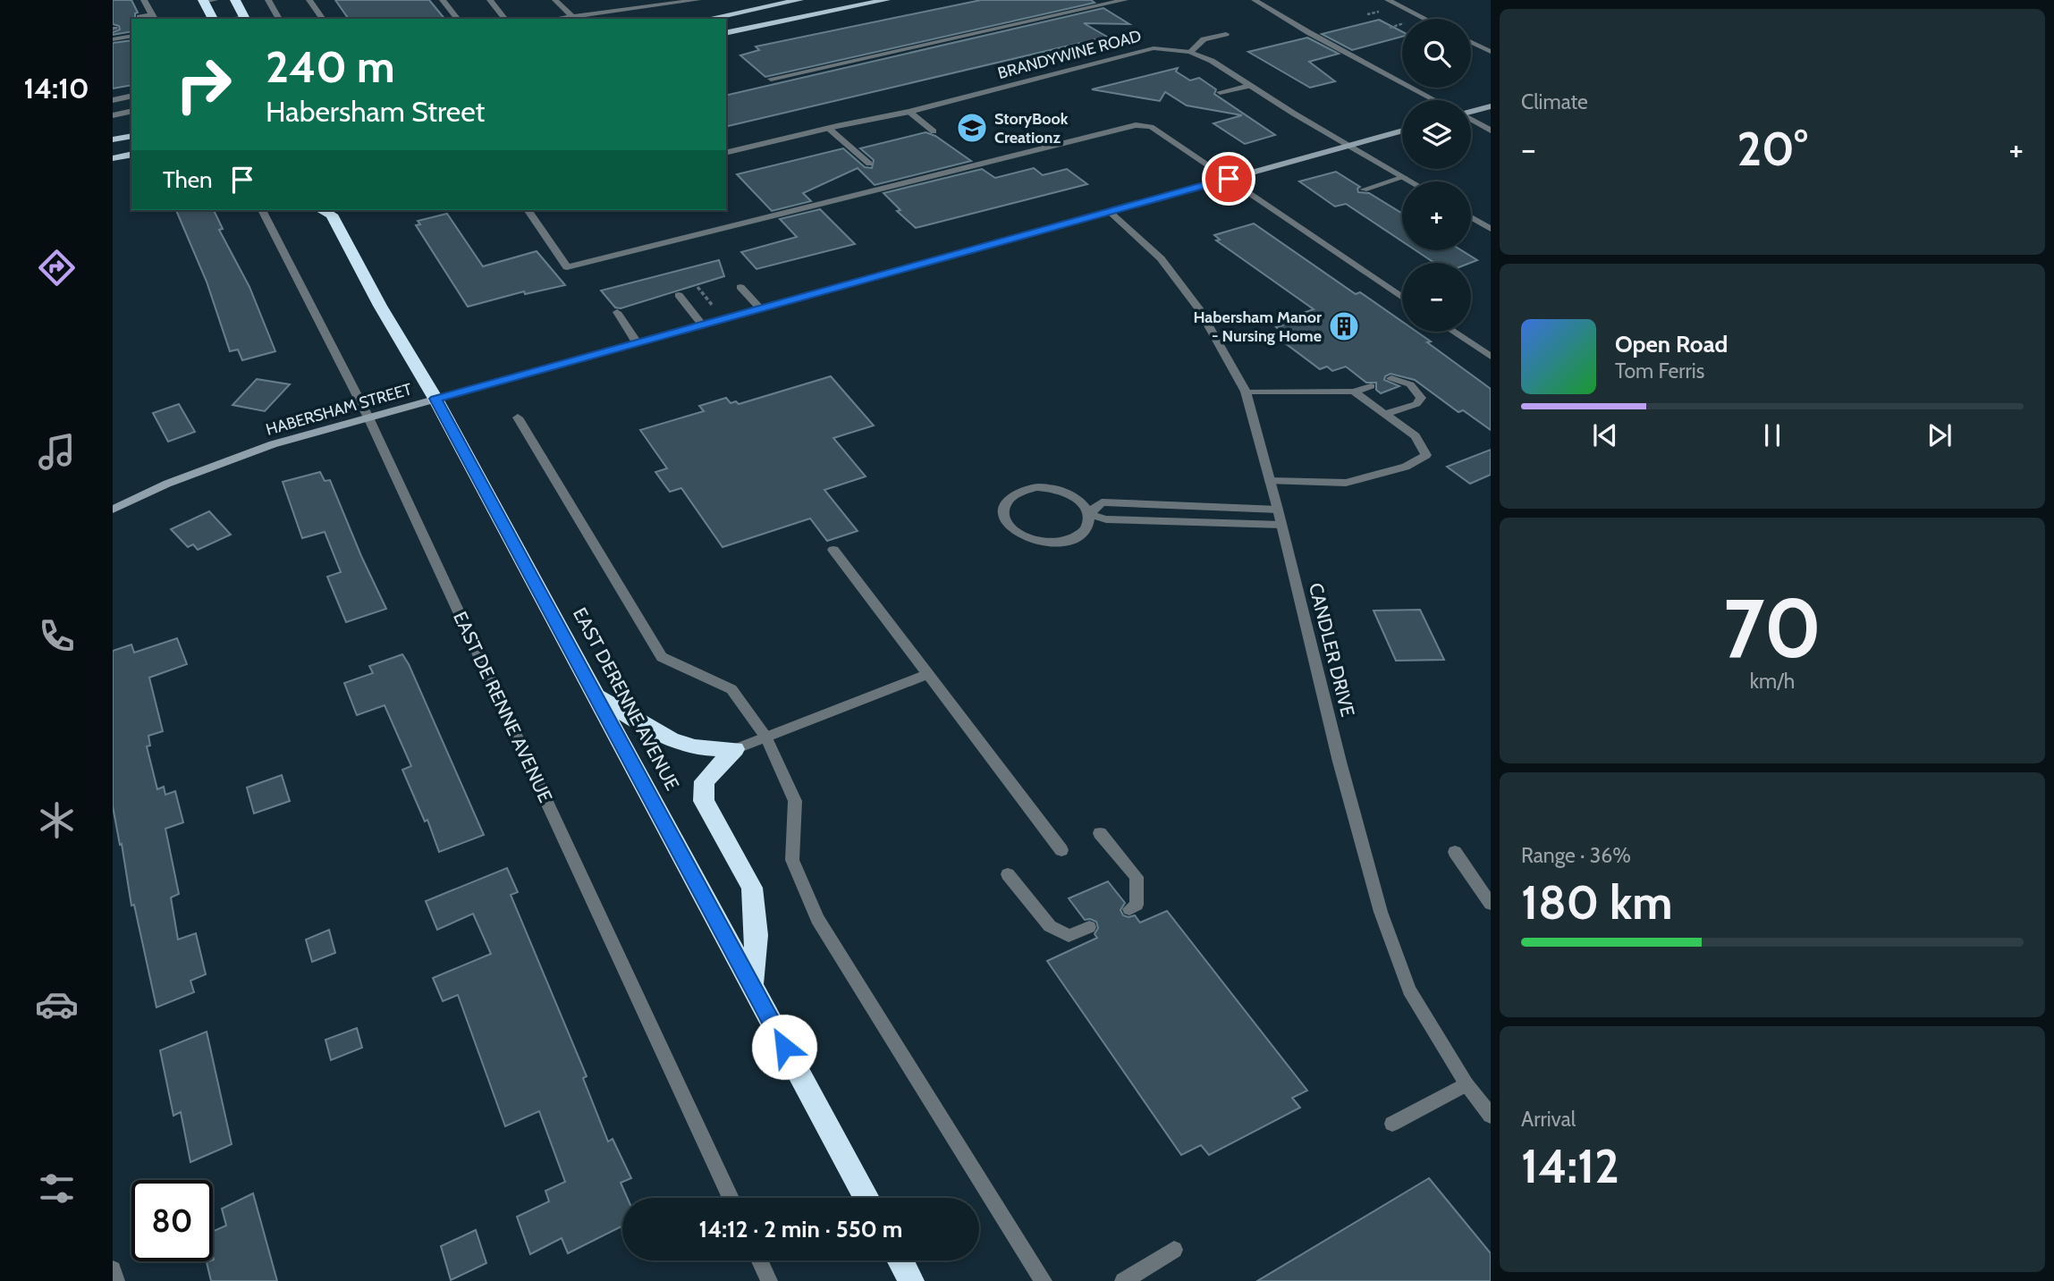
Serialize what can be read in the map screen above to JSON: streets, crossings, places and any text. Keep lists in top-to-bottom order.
{
  "streets": {
    "highway": ["EAST DERENNE AVENUE"],
    "street": [
      "BRANDYWINE ROAD",
      "HABERSHAM STREET",
      "CANDLER DRIVE",
      "EAST DE RENNE AVENUE"
    ]
  },
  "crossings": [
    ["BRANDYWINE ROAD", "HABERSHAM STREET"],
    ["HABERSHAM STREET", "CANDLER DRIVE"],
    ["HABERSHAM STREET", "EAST DERENNE AVENUE"],
    ["HABERSHAM STREET", "EAST DE RENNE AVENUE"]
  ],
  "places": {
    "school or university": ["StoryBook Creationz"],
    "building": ["Habersham Manor - Nursing Home"]
  },
  "page": {
    "tabs": "14:10",
    "tile": [
      "Climate",
      ["70", "km/h"],
      ["Range · 36%", "180 km"],
      ["Arrival", "14:12"]
    ],
    "map_buttons": ["+", "−"],
    "turn": ["240 m", "Habersham Street"],
    "heat": ["−", "20°", "+"],
    "then": "Then",
    "song": ["Open Road", "Tom Ferris"],
    "limit": "80",
    "trip": "14:12 · 2 min · 550 m"
  }
}
